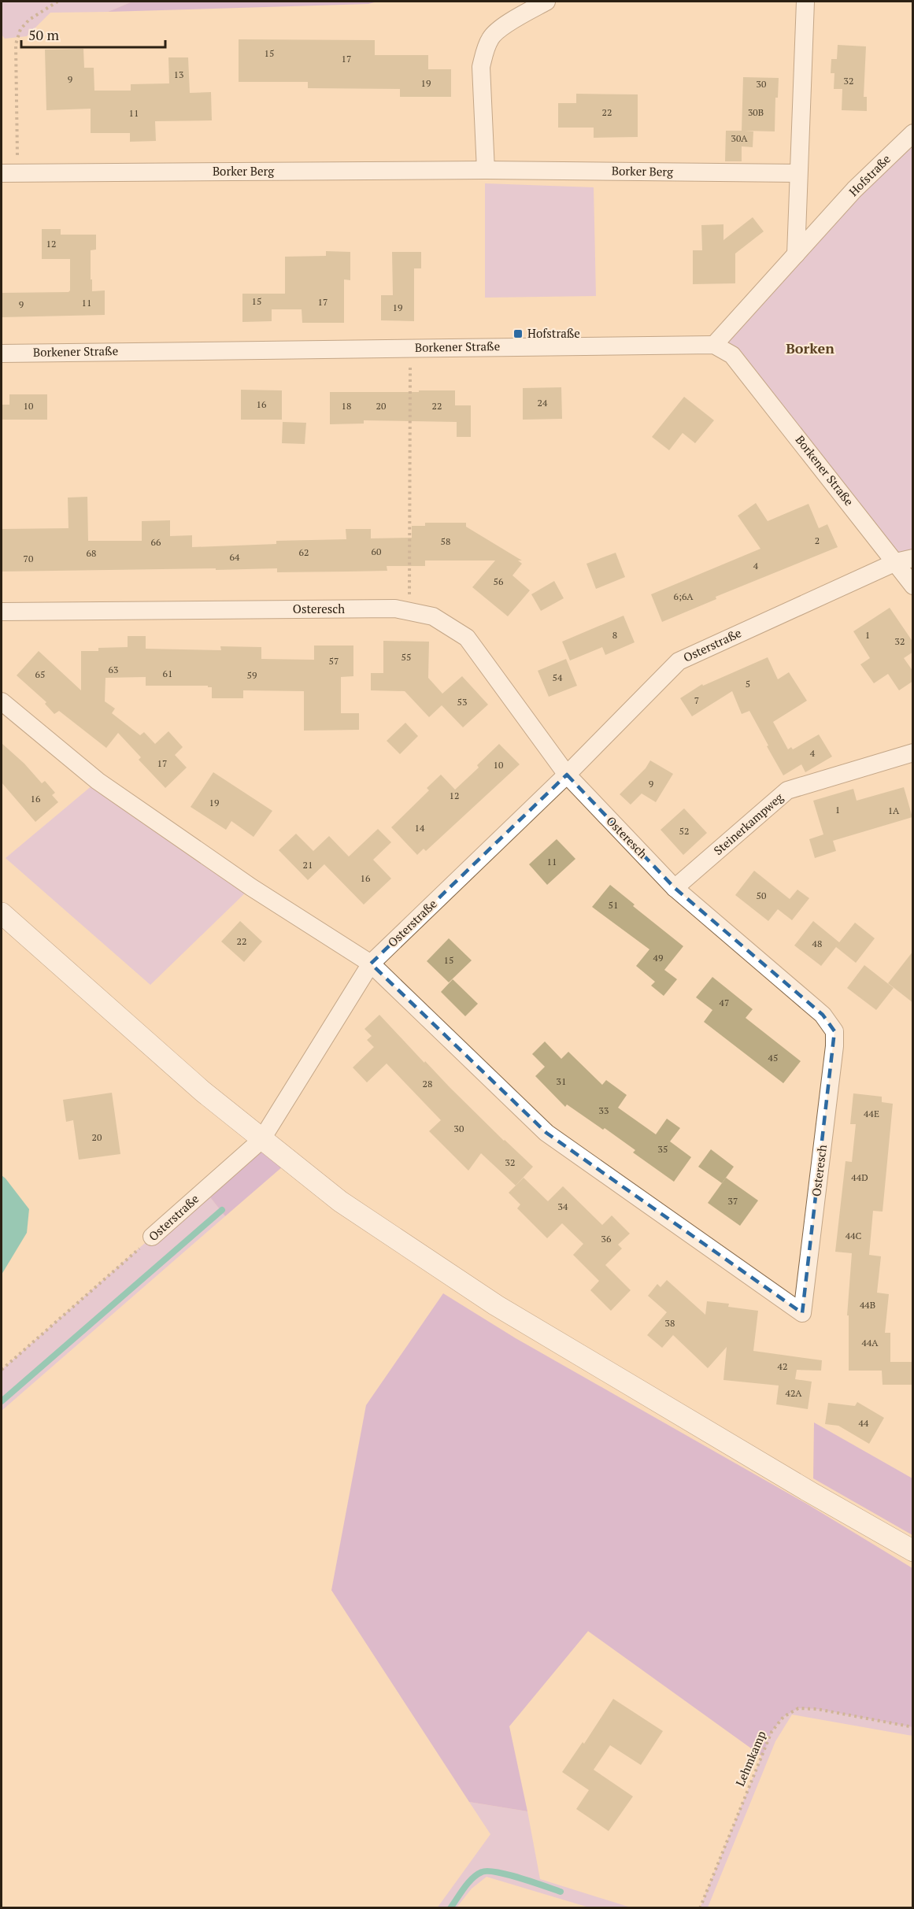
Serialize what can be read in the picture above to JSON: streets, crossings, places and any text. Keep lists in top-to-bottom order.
{
  "streets": {
    "street": [
      "Borker Berg",
      "Hofstraße",
      "Borkener Straße",
      "Osteresch",
      "Osterstraße",
      "Steinerkampweg"
    ],
    "path": ["Lehmkamp"]
  },
  "crossings": [
    ["Hofstraße", "Borkener Straße"],
    ["Borkener Straße", "Osterstraße"],
    ["Osteresch", "Osterstraße"],
    ["Osteresch", "Steinerkampweg"]
  ],
  "districts": ["Borken"],
  "places": {
    "transit": ["Hofstraße"]
  },
  "house_numbers": [
    "15",
    "17",
    "13",
    "9",
    "32",
    "19",
    "30",
    "22",
    "30B",
    "11",
    "30A",
    "12",
    "15",
    "17",
    "11",
    "9",
    "19",
    "24",
    "16",
    "10",
    "18",
    "20",
    "22",
    "2",
    "58",
    "66",
    "60",
    "62",
    "68",
    "64",
    "70",
    "4",
    "56",
    "6;6A",
    "8",
    "1",
    "32",
    "55",
    "57",
    "63",
    "61",
    "65",
    "59",
    "54",
    "5",
    "7",
    "53",
    "4",
    "17",
    "10",
    "9",
    "12",
    "16",
    "19",
    "1",
    "1A",
    "14",
    "52",
    "11",
    "21",
    "16",
    "50",
    "51",
    "22",
    "48",
    "49",
    "15",
    "47",
    "45",
    "31",
    "28",
    "33",
    "44E",
    "30",
    "20",
    "35",
    "32",
    "44D",
    "37",
    "34",
    "44C",
    "36",
    "44B",
    "38",
    "44A",
    "42",
    "42A",
    "44"
  ],
  "scale_bar": "50 m"
}
